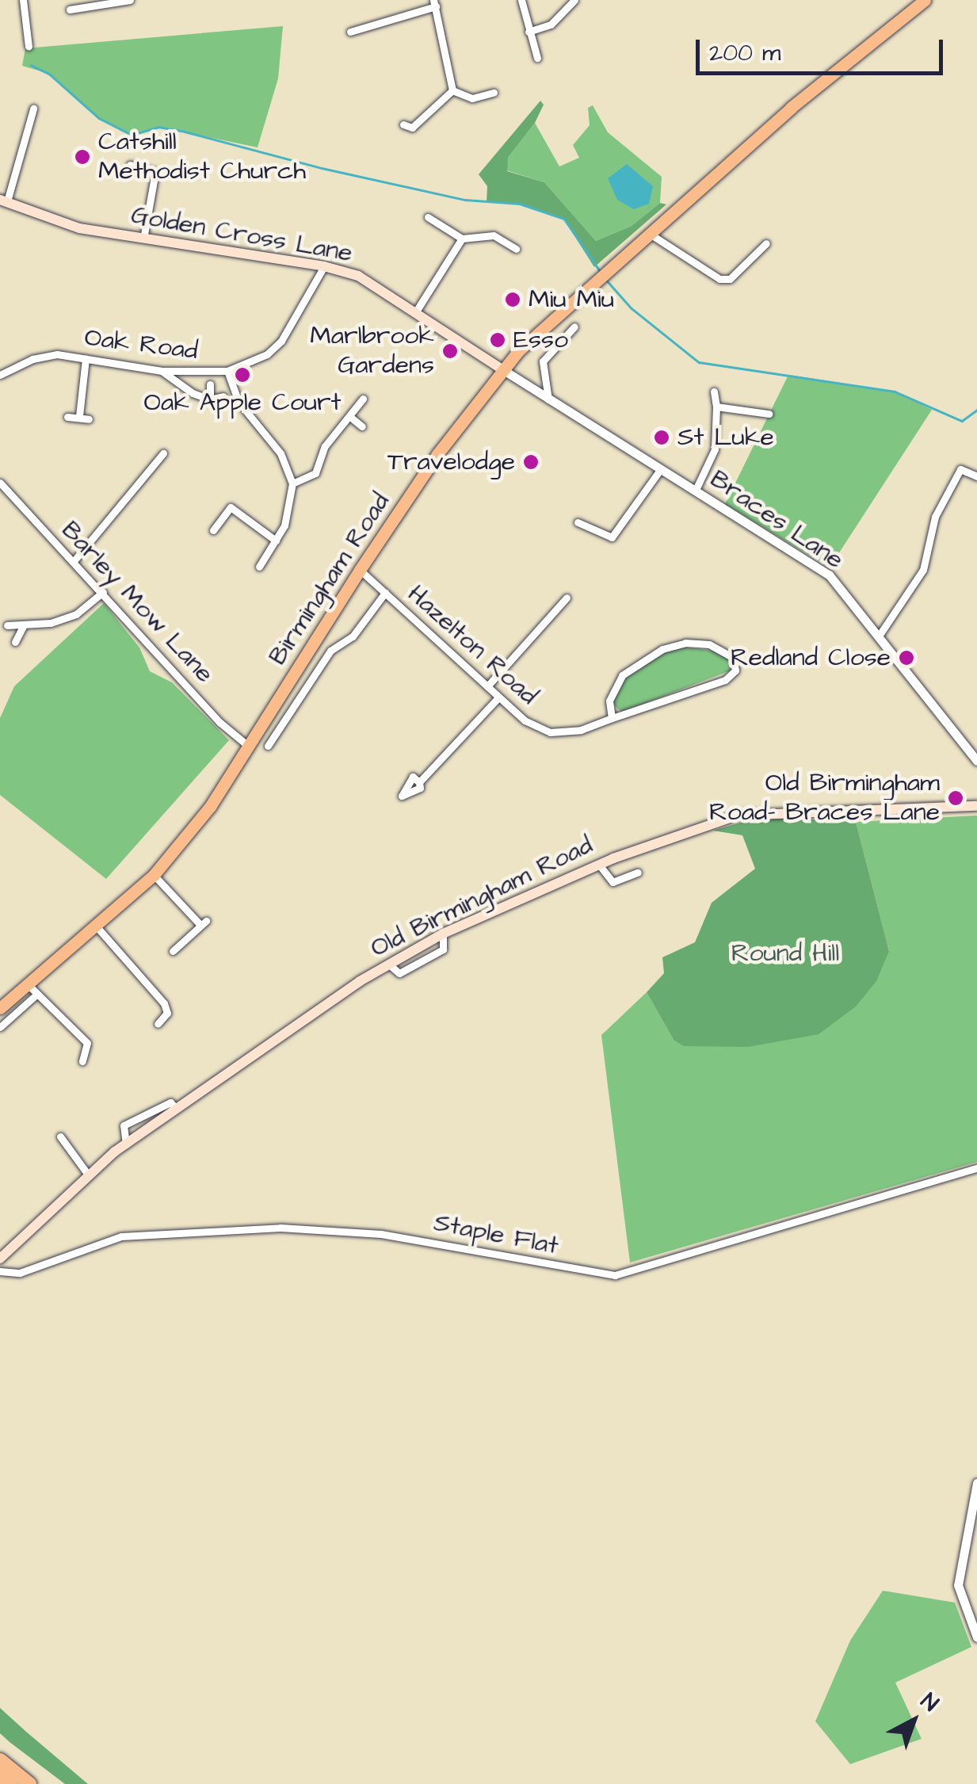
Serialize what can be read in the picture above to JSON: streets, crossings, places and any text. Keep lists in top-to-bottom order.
{
  "streets": {
    "highway": ["Birmingham Road"],
    "main road": ["Golden Cross Lane", "Old Birmingham Road"],
    "street": [
      "Oak Road",
      "Braces Lane",
      "Barley Mow Lane",
      "Hazelton Road",
      "Staple Flat"
    ]
  },
  "crossings": [
    ["Golden Cross Lane", "Oak Road"],
    ["Golden Cross Lane", "Braces Lane"],
    ["Golden Cross Lane", "Birmingham Road"],
    ["Braces Lane", "Birmingham Road"],
    ["Birmingham Road", "Barley Mow Lane"],
    ["Birmingham Road", "Hazelton Road"]
  ],
  "parks": ["Round Hill"],
  "places": [
    "Catshill Methodist Church",
    "Miu Miu",
    "Esso",
    "Marlbrook Gardens",
    "Oak Apple Court",
    "St Luke",
    "Travelodge",
    "Redland Close",
    "Old Birmingham Road- Braces Lane"
  ],
  "scale_bar": "200 m",
  "north": "top right"
}
